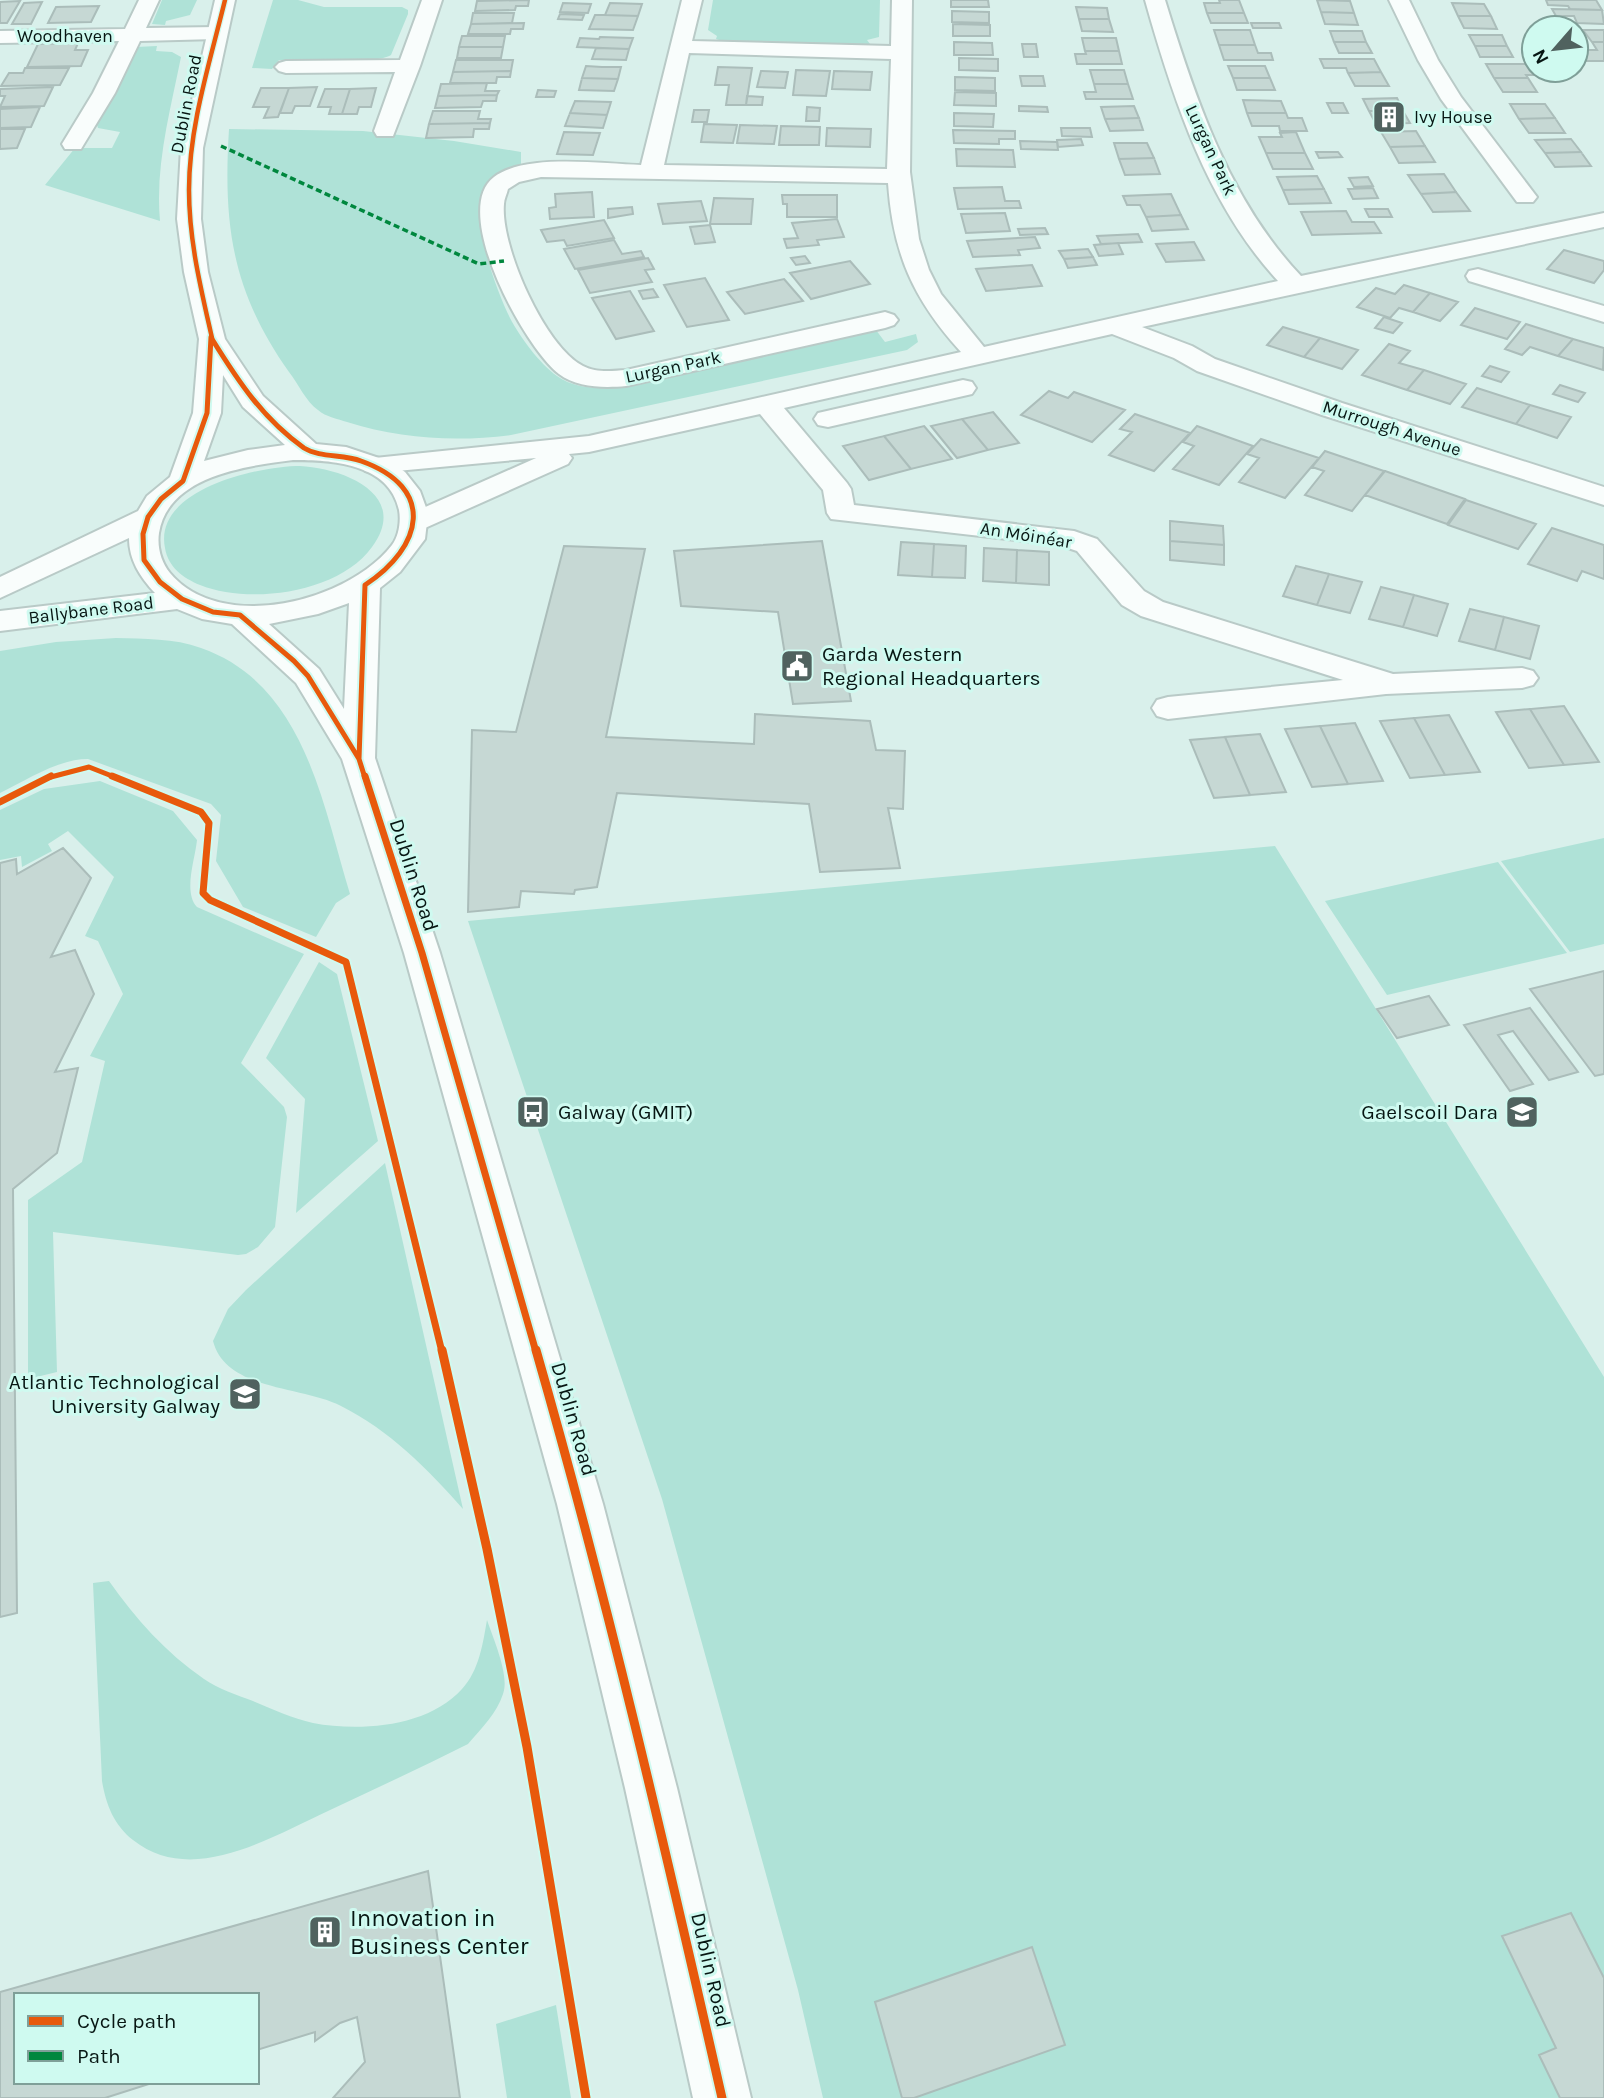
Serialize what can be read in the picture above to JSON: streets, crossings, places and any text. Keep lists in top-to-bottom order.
{
  "streets": {
    "street": [
      "Woodhaven",
      "Dublin Road",
      "Lurgan Park",
      "Murrough Avenue",
      "An Móinéar",
      "Ballybane Road"
    ]
  },
  "crossings": [
    ["Woodhaven", "Dublin Road"],
    ["Dublin Road", "Ballybane Road"]
  ],
  "places": {
    "building": ["Ivy House", "Innovation in Business Center"],
    "public building": ["Garda Western Regional Headquarters"],
    "bus stop": ["Galway (GMIT)"],
    "school or university": ["Gaelscoil Dara", "Atlantic Technological University Galway"]
  },
  "legend": ["Cycle path", "Path"],
  "north": "bottom left"
}
